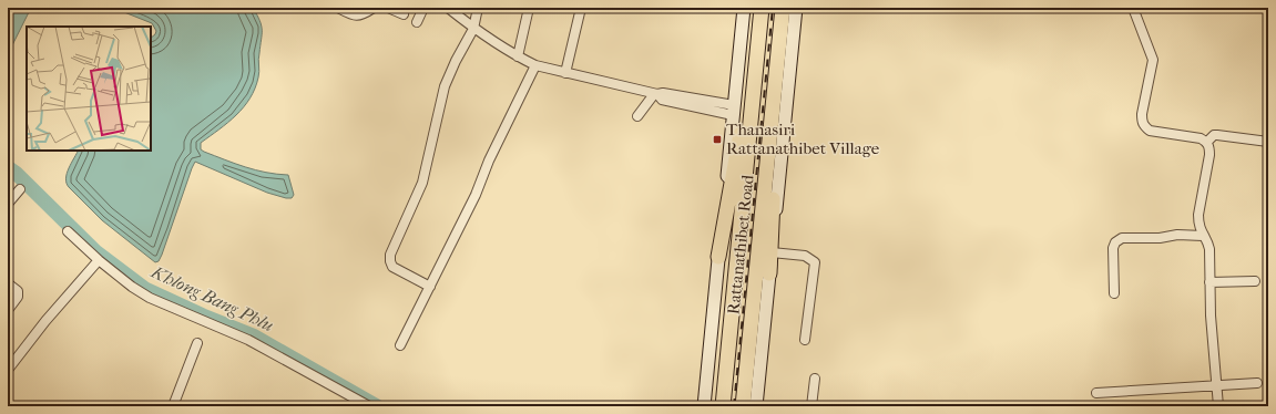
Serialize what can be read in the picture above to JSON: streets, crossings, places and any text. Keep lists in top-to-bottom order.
{
  "streets": {
    "main road": ["Rattanathibet Road"]
  },
  "water": ["Khlong Bang Phlu"],
  "places": {
    "transit": ["Thanasiri Rattanathibet Village"]
  }
}
